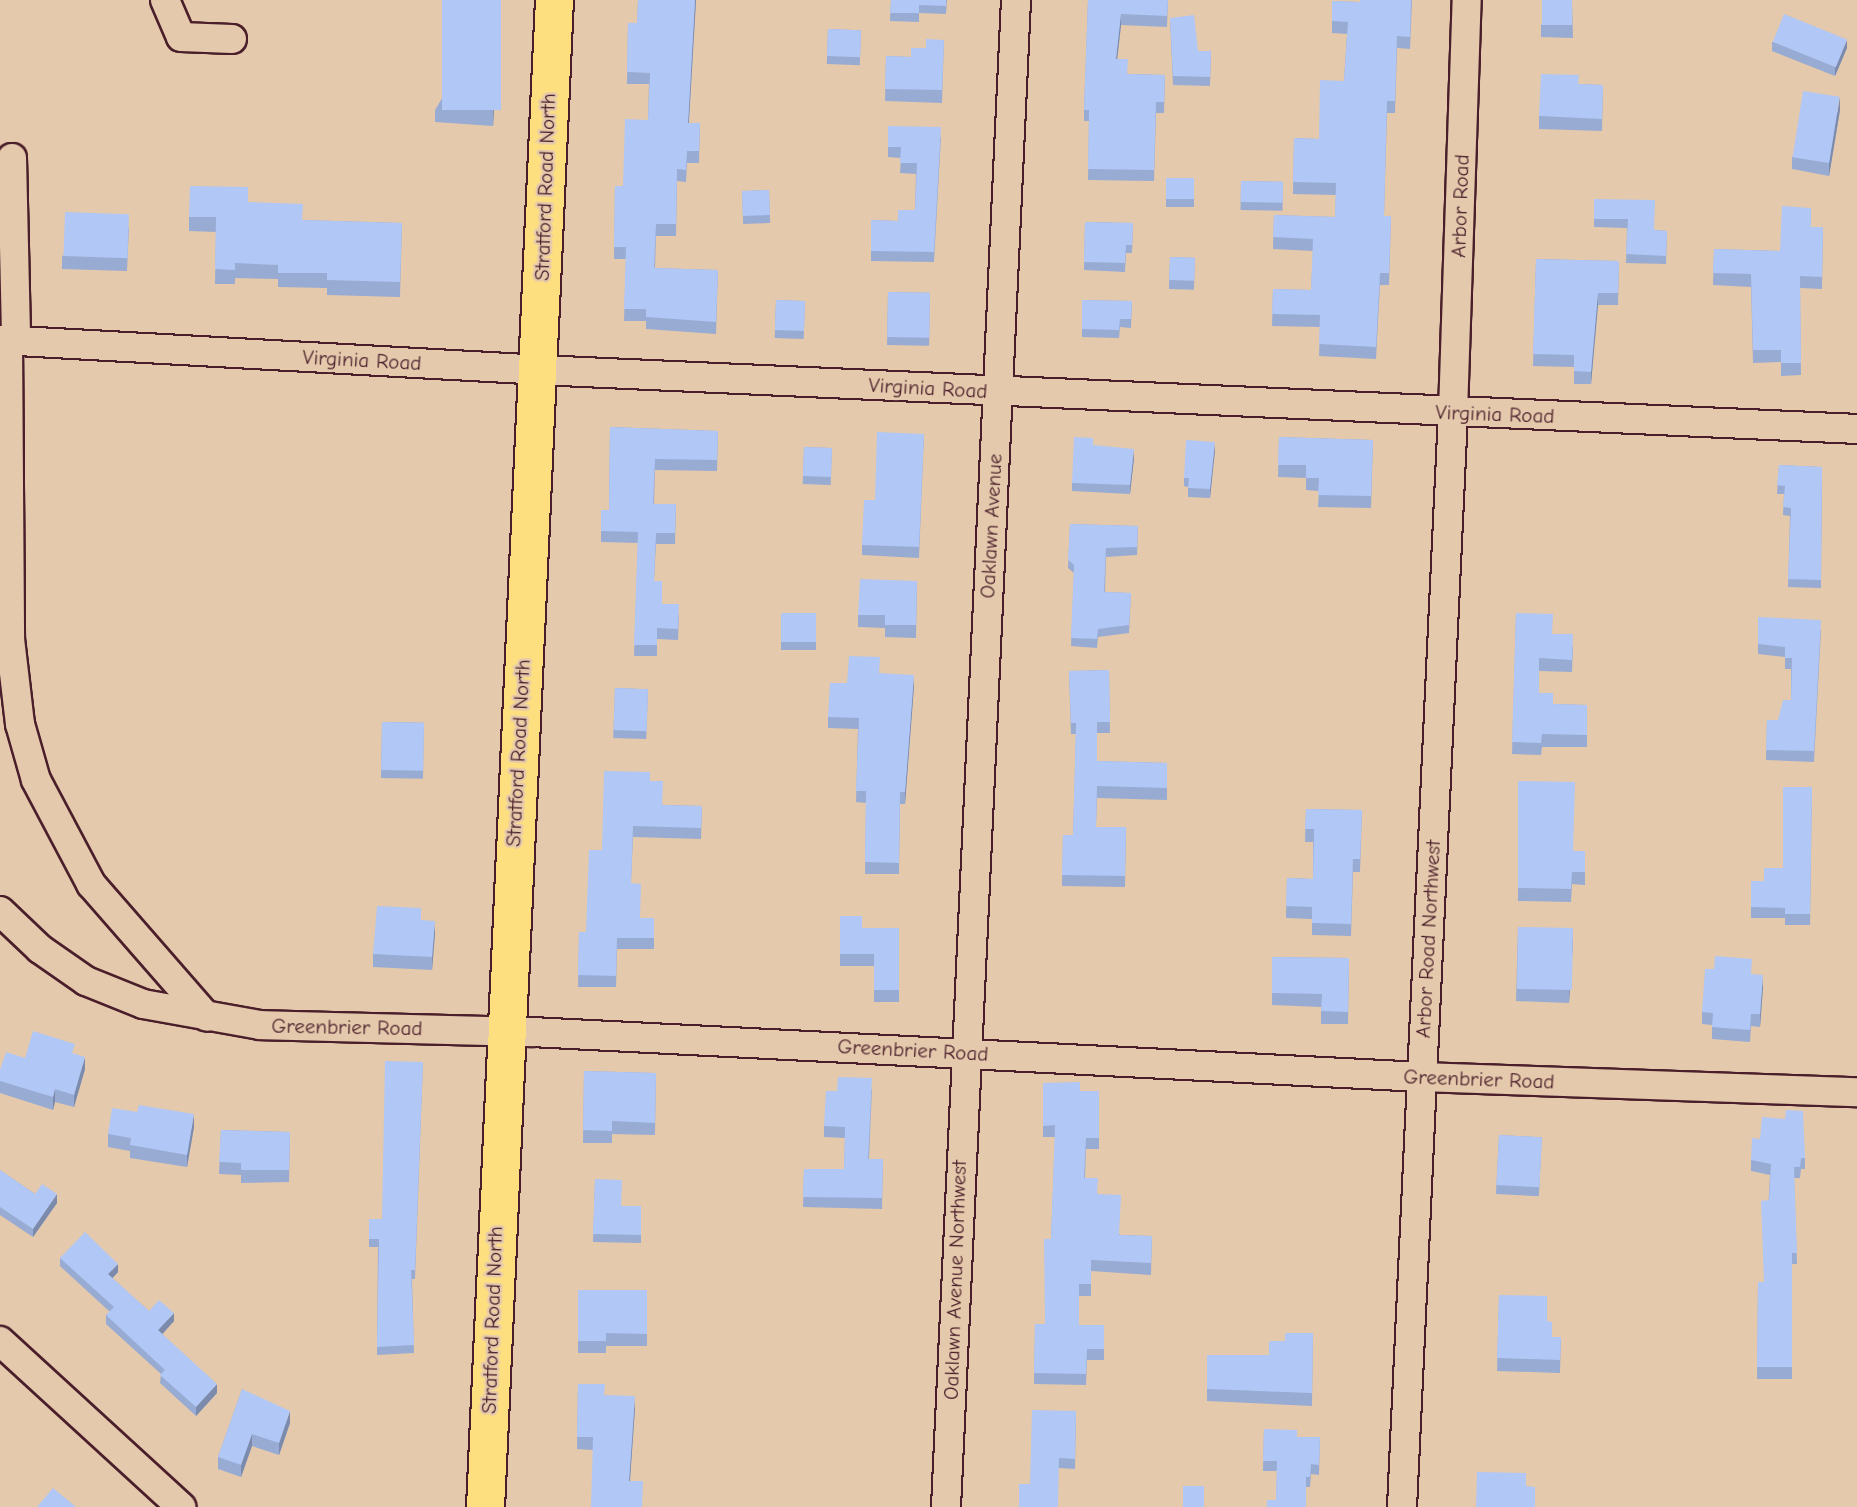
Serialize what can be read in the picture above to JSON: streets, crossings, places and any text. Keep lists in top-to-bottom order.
{
  "streets": {
    "main road": ["Stratford Road North"],
    "street": [
      "Arbor Road",
      "Virginia Road",
      "Oaklawn Avenue",
      "Arbor Road Northwest",
      "Greenbrier Road",
      "Oaklawn Avenue Northwest"
    ]
  },
  "crossings": [
    ["Stratford Road North", "Virginia Road"],
    ["Stratford Road North", "Greenbrier Road"],
    ["Arbor Road", "Virginia Road"],
    ["Arbor Road", "Arbor Road Northwest"],
    ["Virginia Road", "Oaklawn Avenue"],
    ["Virginia Road", "Arbor Road Northwest"],
    ["Oaklawn Avenue", "Greenbrier Road"],
    ["Oaklawn Avenue", "Oaklawn Avenue Northwest"],
    ["Arbor Road Northwest", "Greenbrier Road"],
    ["Greenbrier Road", "Oaklawn Avenue Northwest"]
  ]
}
